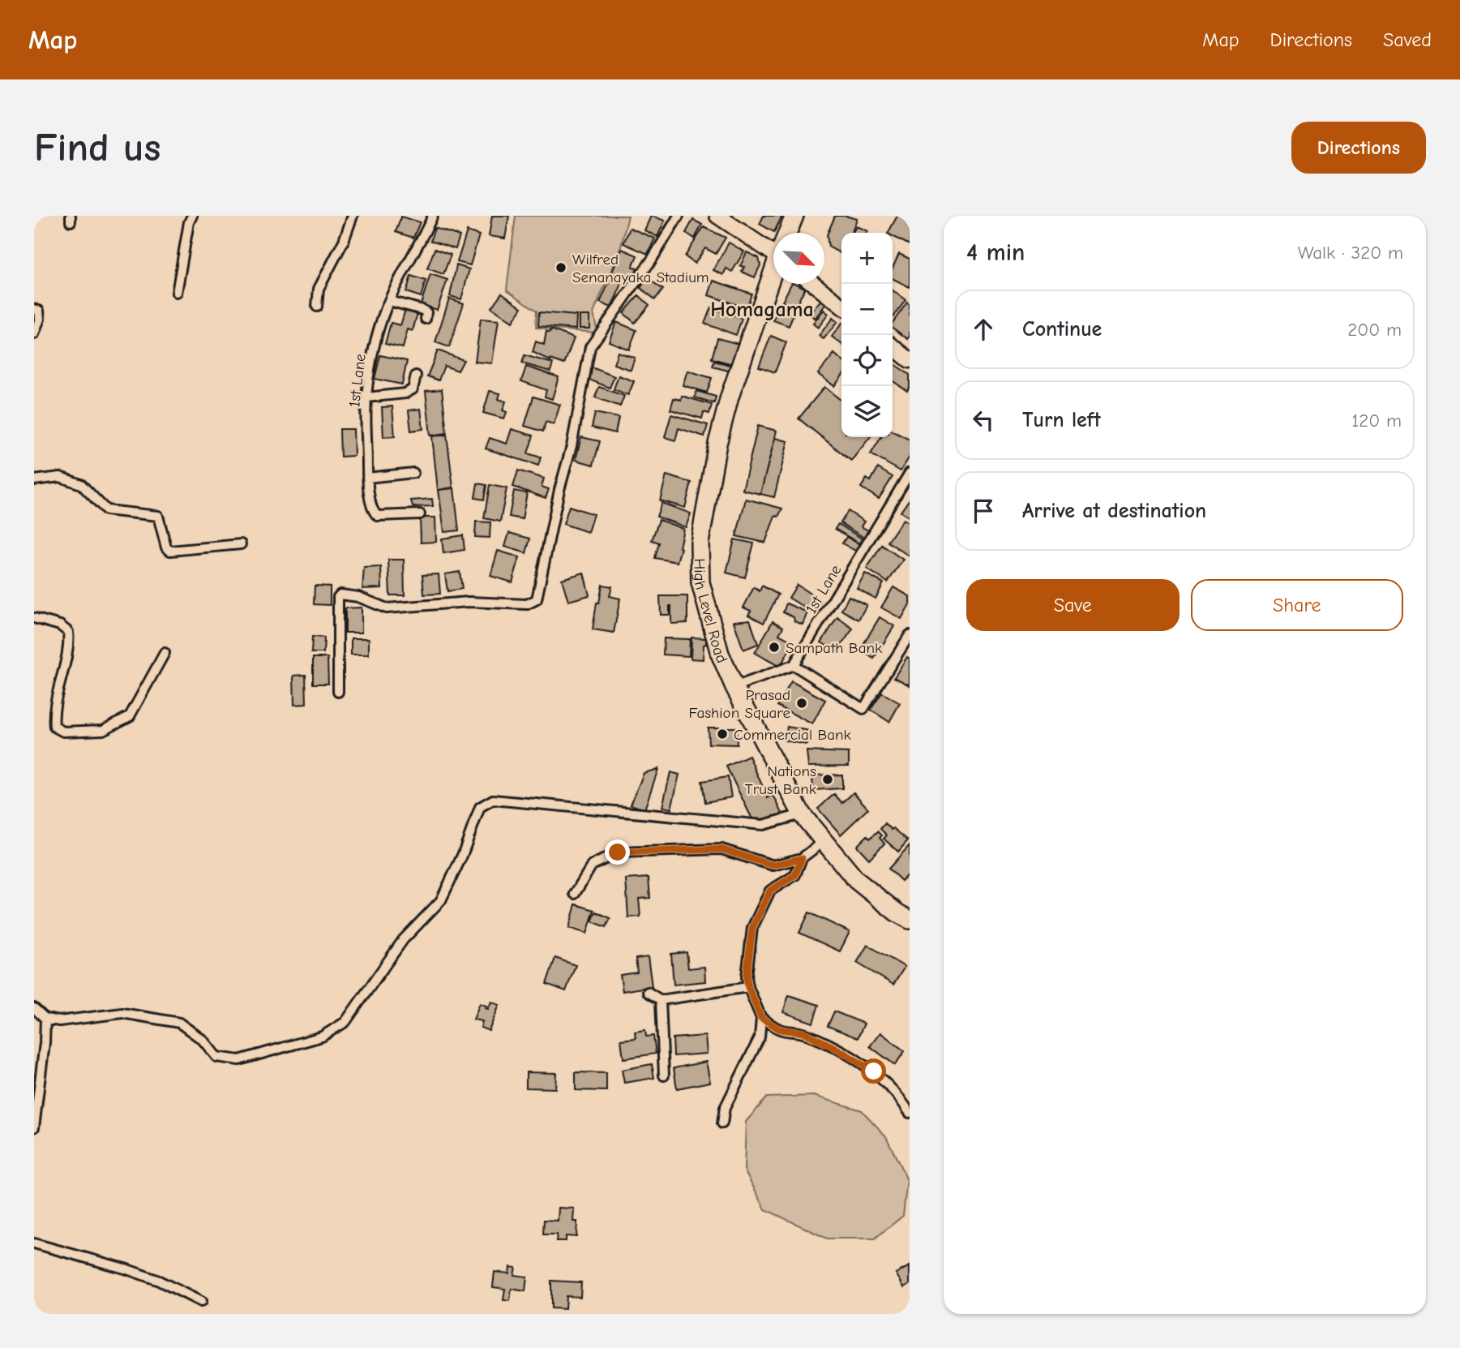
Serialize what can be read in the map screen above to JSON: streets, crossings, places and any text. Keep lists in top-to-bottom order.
{
  "streets": {
    "highway": ["High Level Road"],
    "street": ["1st Lane"]
  },
  "districts": ["Homagama"],
  "places": [
    "Wilfred Senanayaka Stadium",
    "Sampath Bank",
    "Prasad Fashion Square",
    "Commercial Bank",
    "Nations Trust Bank"
  ],
  "north": "bottom right",
  "page": {
    "header": "Map",
    "nav": ["Map", "Directions", "Saved"],
    "buttons": [
      "Directions",
      ["Save", "Share"]
    ],
    "title": "Find us",
    "heading": ["4 min", "Walk · 320 m"],
    "map_buttons": ["+", "−"],
    "list": [
      ["Continue", "200 m"],
      ["Turn left", "120 m"],
      "Arrive at destination"
    ]
  }
}
